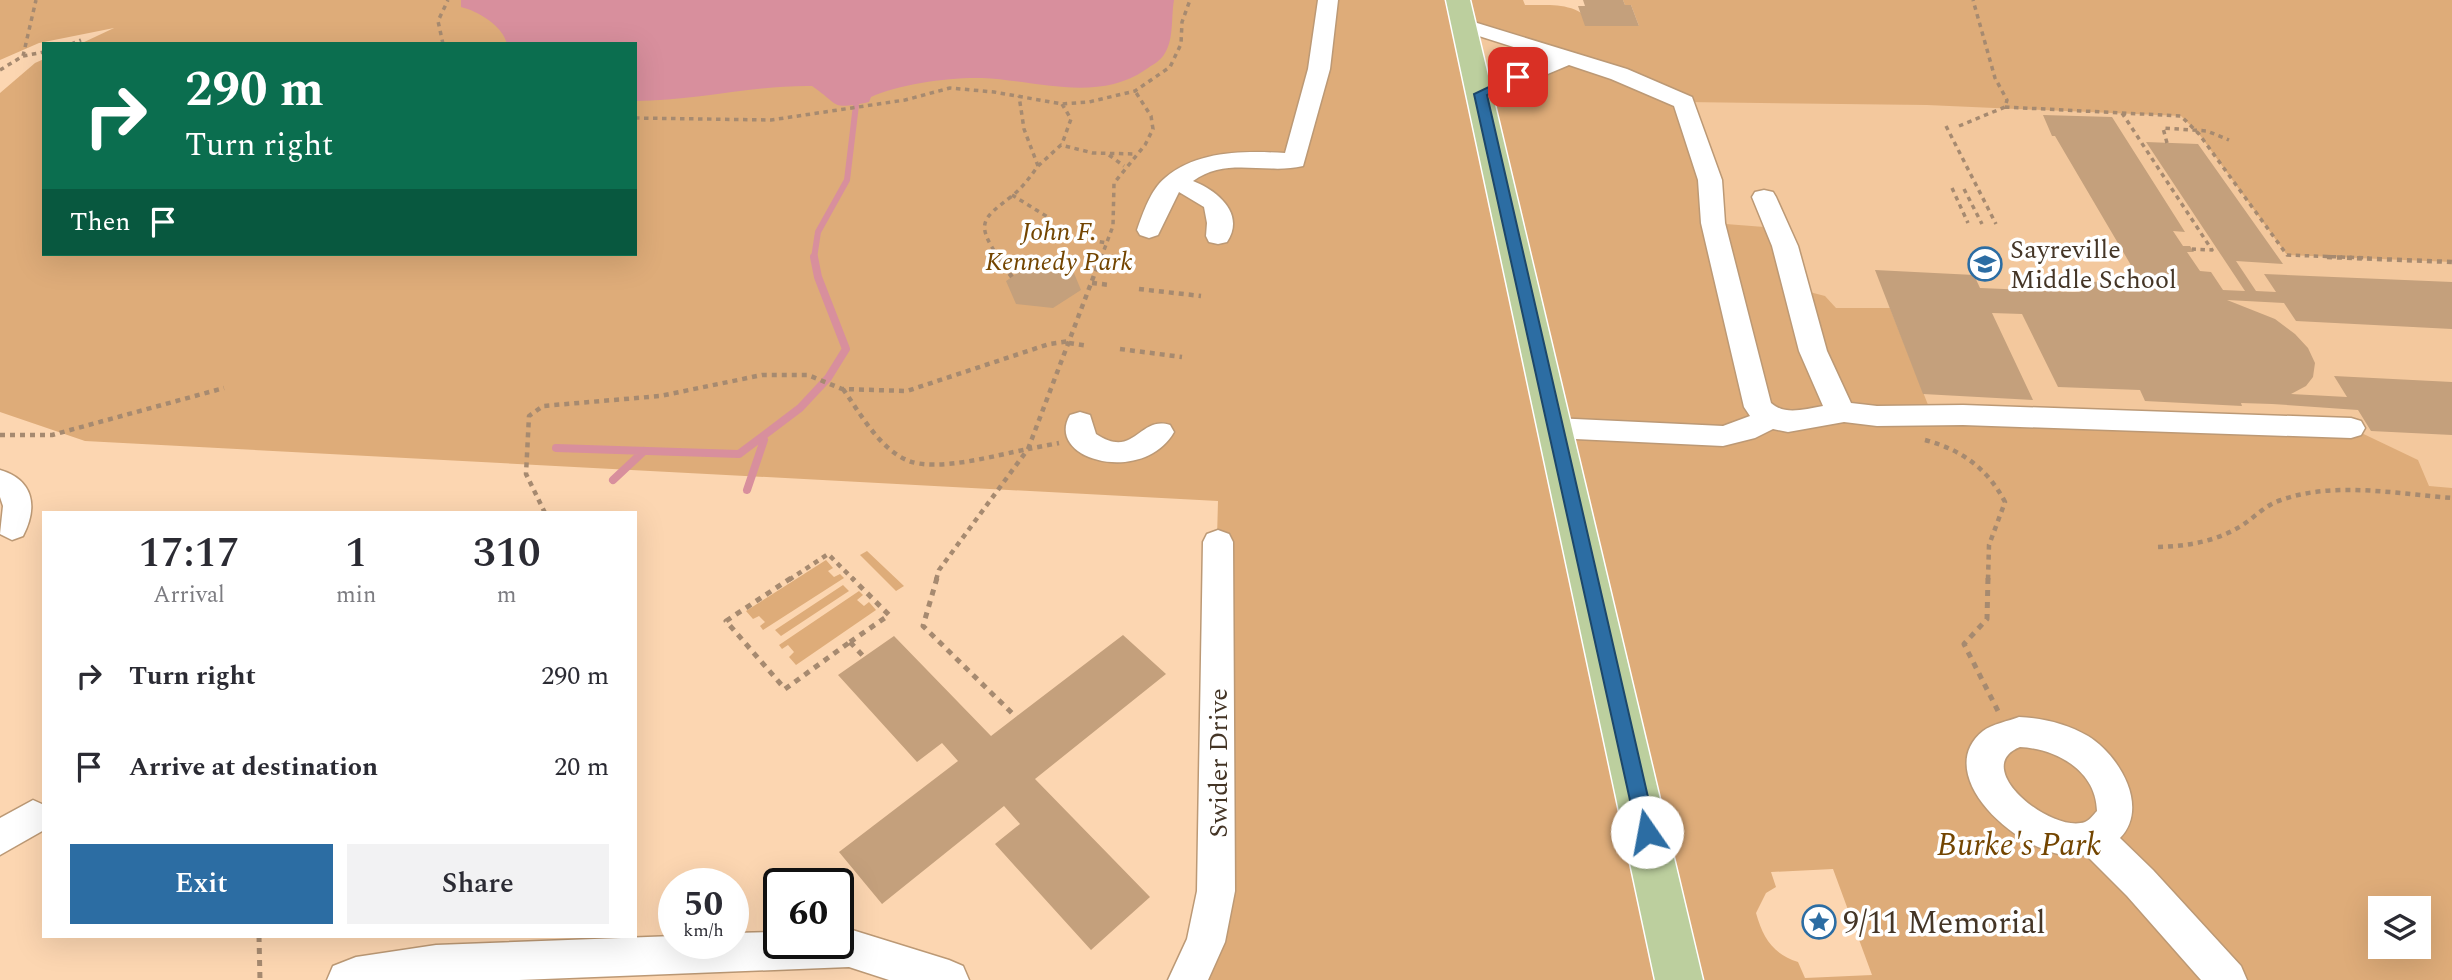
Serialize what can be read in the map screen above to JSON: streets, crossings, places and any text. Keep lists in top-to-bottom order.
{
  "streets": {
    "street": ["Swider Drive"]
  },
  "parks": ["John F. Kennedy Park", "Burke's Park"],
  "places": {
    "school or university": ["Sayreville Middle School"],
    "place": ["9/11 Memorial"]
  },
  "page": {
    "turn": ["290 m", "Turn right"],
    "then": "Then",
    "eta": [
      "17:17",
      "Arrival",
      "1",
      "min",
      "310",
      "m"
    ],
    "list": [
      {
        "name": "Turn right",
        "value": "290 m"
      },
      {
        "name": "Arrive at destination",
        "value": "20 m"
      }
    ],
    "buttons": ["Exit", "Share"],
    "speed": "50 km/h",
    "limit": "60"
  }
}
